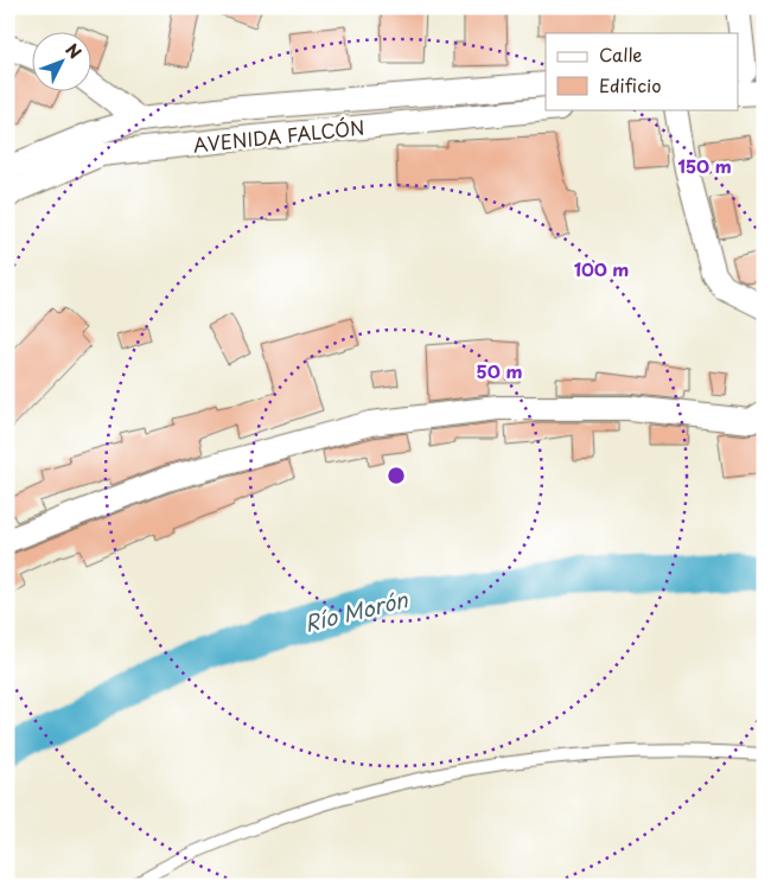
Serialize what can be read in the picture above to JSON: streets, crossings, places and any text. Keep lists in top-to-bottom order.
{
  "streets": {
    "street": ["AVENIDA FALCÓN"]
  },
  "water": ["Río Morón"],
  "legend": ["Calle", "Edificio"],
  "north": "top right",
  "rings": ["150 m", "100 m", "50 m"]
}
